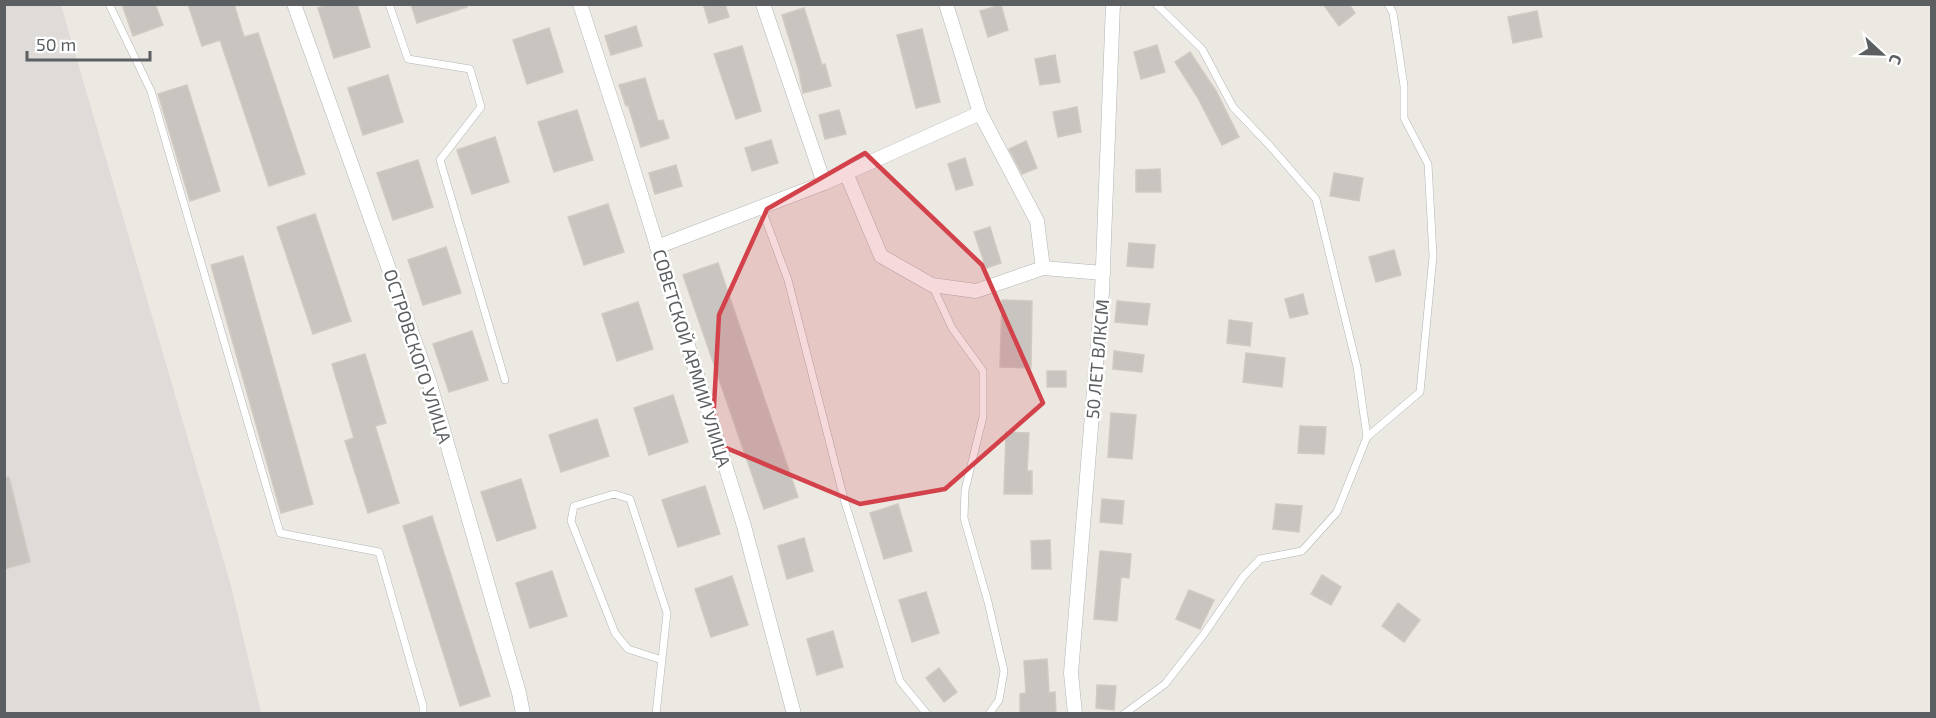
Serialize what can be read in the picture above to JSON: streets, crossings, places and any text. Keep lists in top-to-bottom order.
{
  "streets": {
    "street": ["ОСТРОВСКОГО УЛИЦА", "СОВЕТСКОЙ АРМИИ УЛИЦА", "50 ЛЕТ ВЛКСМ"]
  },
  "scale_bar": "50 m",
  "north": "right"
}
